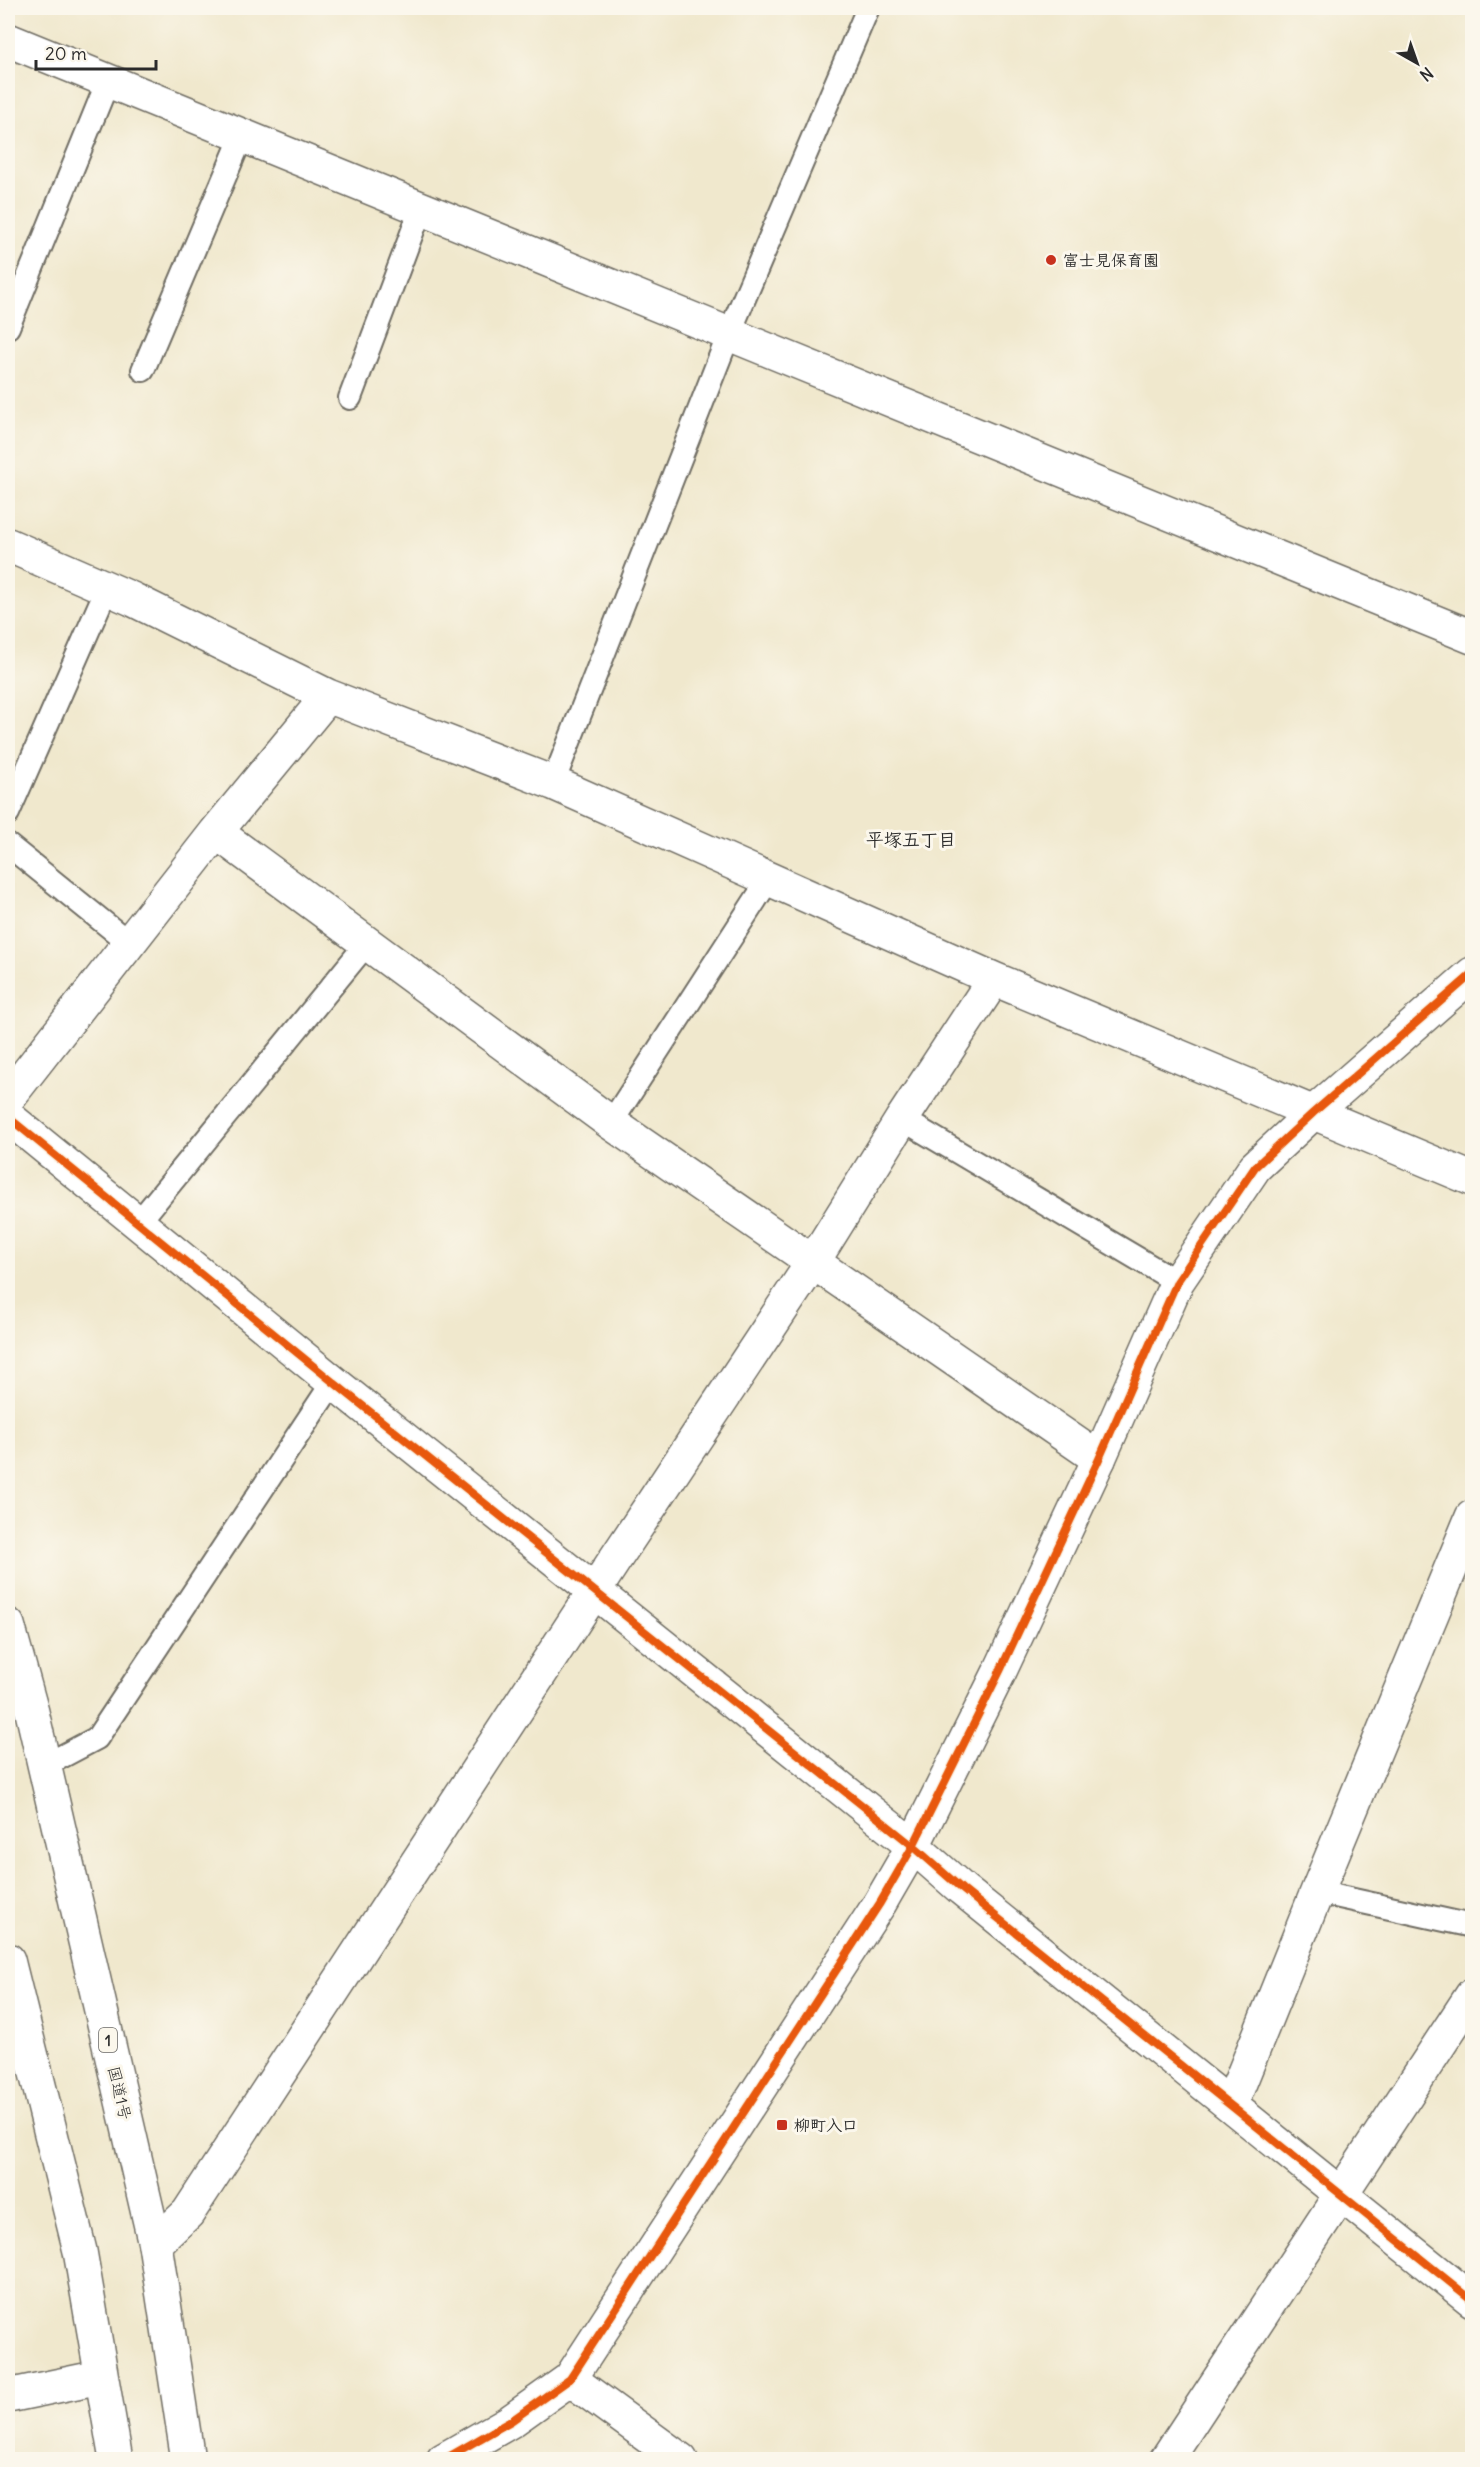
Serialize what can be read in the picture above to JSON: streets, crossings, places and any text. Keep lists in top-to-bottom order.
{
  "streets": {
    "main road": ["1", "国道1号"]
  },
  "districts": ["平塚五丁目"],
  "places": {
    "other": ["富士見保育園"],
    "transit": ["柳町入口"]
  },
  "scale_bar": "20 m",
  "north": "bottom right"
}
